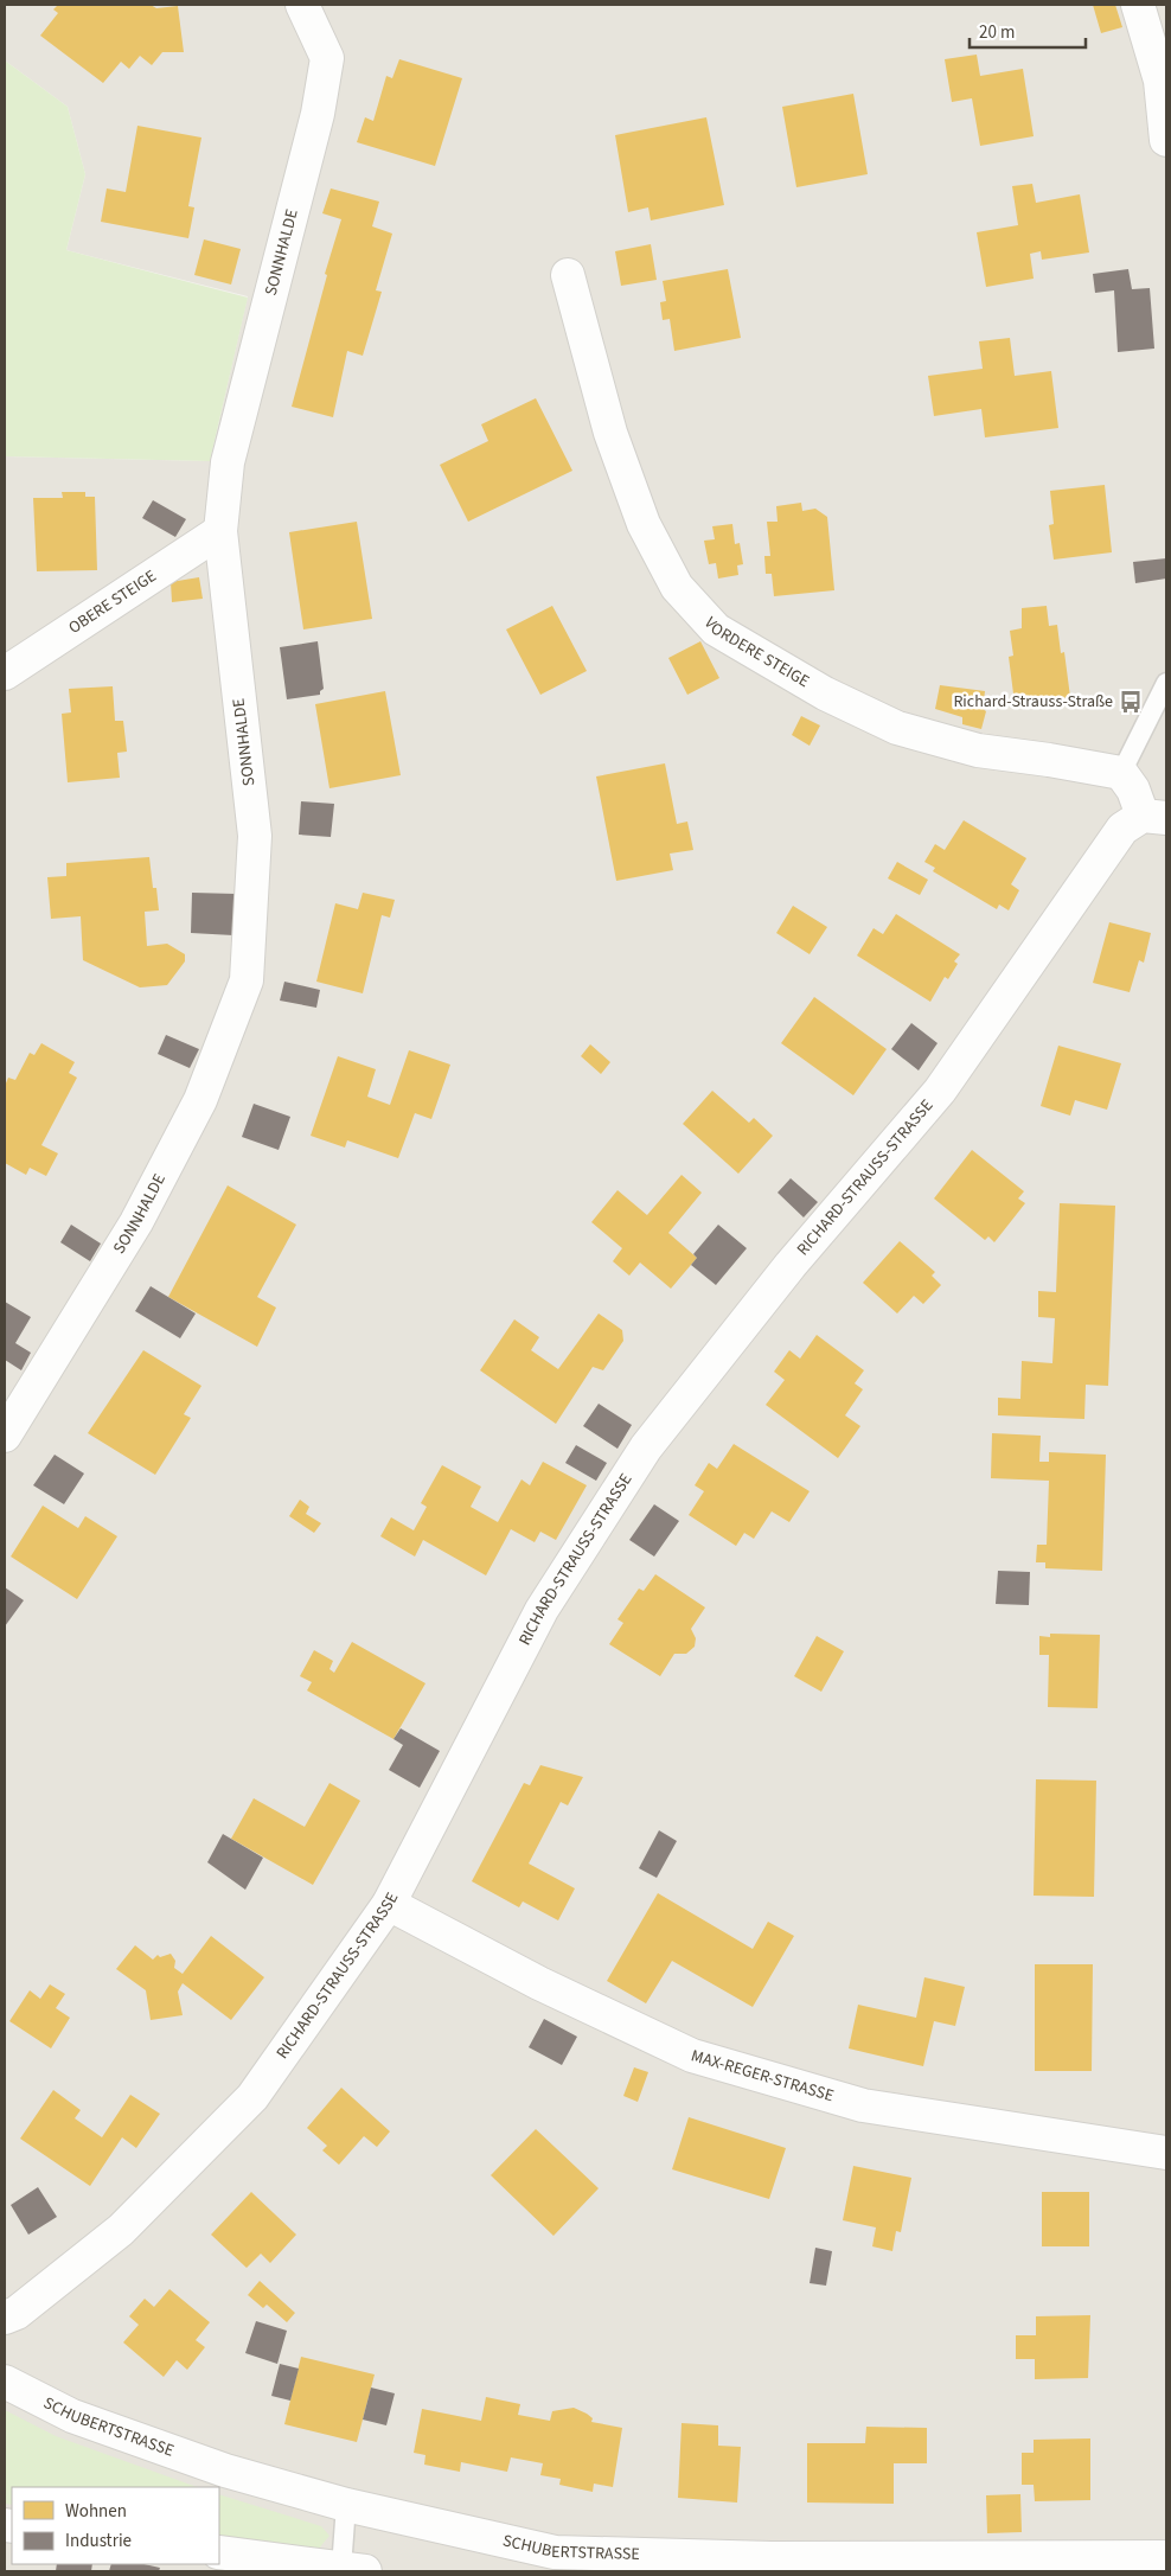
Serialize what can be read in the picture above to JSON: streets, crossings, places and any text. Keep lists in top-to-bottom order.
{
  "streets": {
    "street": [
      "SONNHALDE",
      "OBERE STEIGE",
      "VORDERE STEIGE",
      "RICHARD-STRAUSS-STRASSE",
      "MAX-REGER-STRASSE",
      "SCHUBERTSTRASSE"
    ]
  },
  "crossings": [
    ["SONNHALDE", "OBERE STEIGE"],
    ["RICHARD-STRAUSS-STRASSE", "MAX-REGER-STRASSE"]
  ],
  "places": {
    "bus stop": ["Richard-Strauss-Straße"]
  },
  "legend": ["Wohnen", "Industrie"],
  "scale_bar": "20 m"
}
